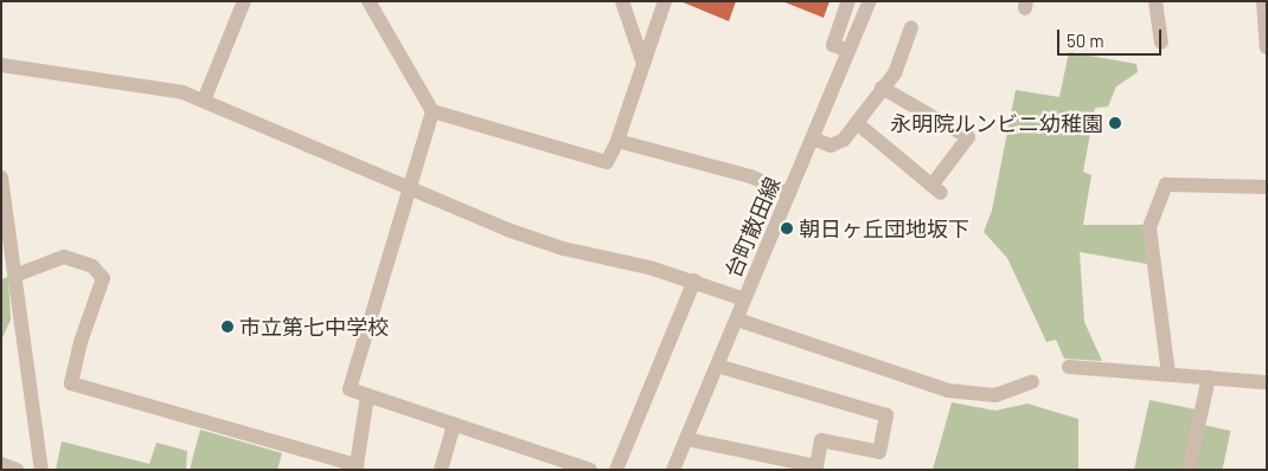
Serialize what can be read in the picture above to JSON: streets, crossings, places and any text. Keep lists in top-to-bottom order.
{
  "streets": {
    "street": ["台町散田線"]
  },
  "places": ["永明院ルンビニ幼稚園", "朝日ヶ丘団地坂下", "市立第七中学校"],
  "scale_bar": "50 m"
}
